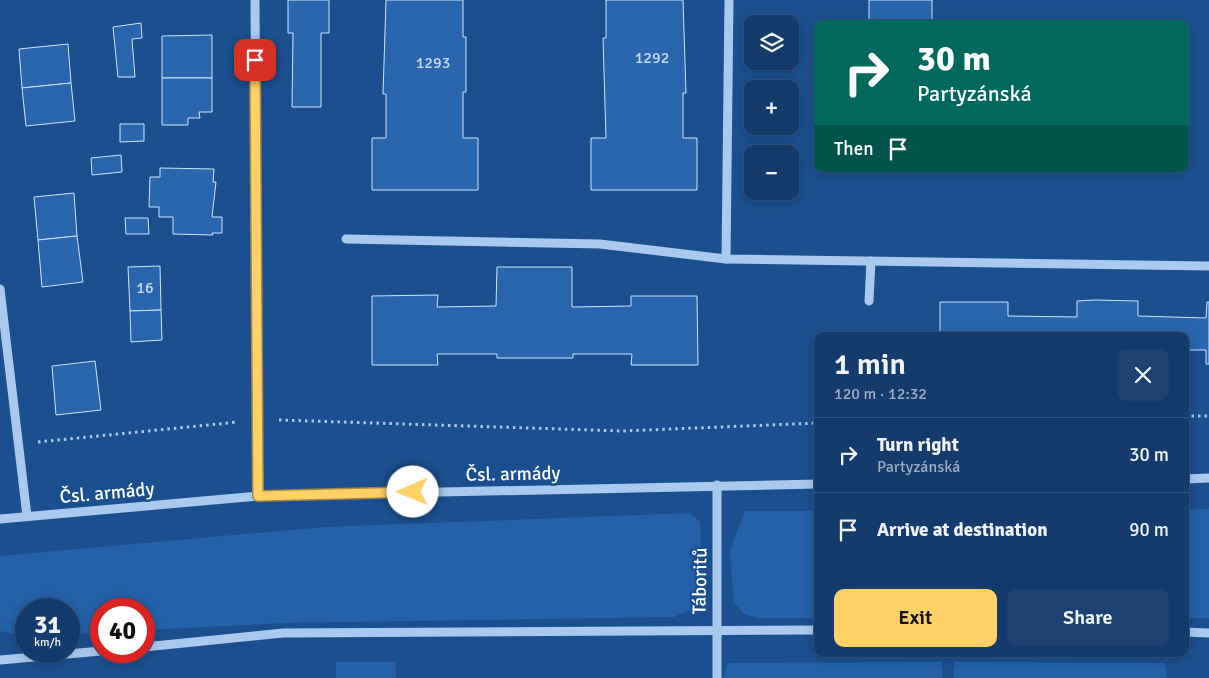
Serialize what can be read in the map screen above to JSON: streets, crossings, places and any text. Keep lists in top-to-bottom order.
{
  "streets": {
    "street": ["Čsl. armády", "Táboritů"]
  },
  "crossings": [
    ["Čsl. armády", "Táboritů"]
  ],
  "house_numbers": ["1292", "1293", "16"],
  "page": {
    "map_buttons": ["+", "−"],
    "turn": ["30 m", "Partyzánská"],
    "then": "Then",
    "heading": ["1 min", "120 m · 12:32"],
    "list": [
      {
        "name": "Turn right",
        "note": "Partyzánská",
        "value": "30 m"
      },
      {
        "name": "Arrive at destination",
        "value": "90 m"
      }
    ],
    "buttons": ["Exit", "Share"],
    "speed": "31 km/h",
    "limit": "40"
  }
}
